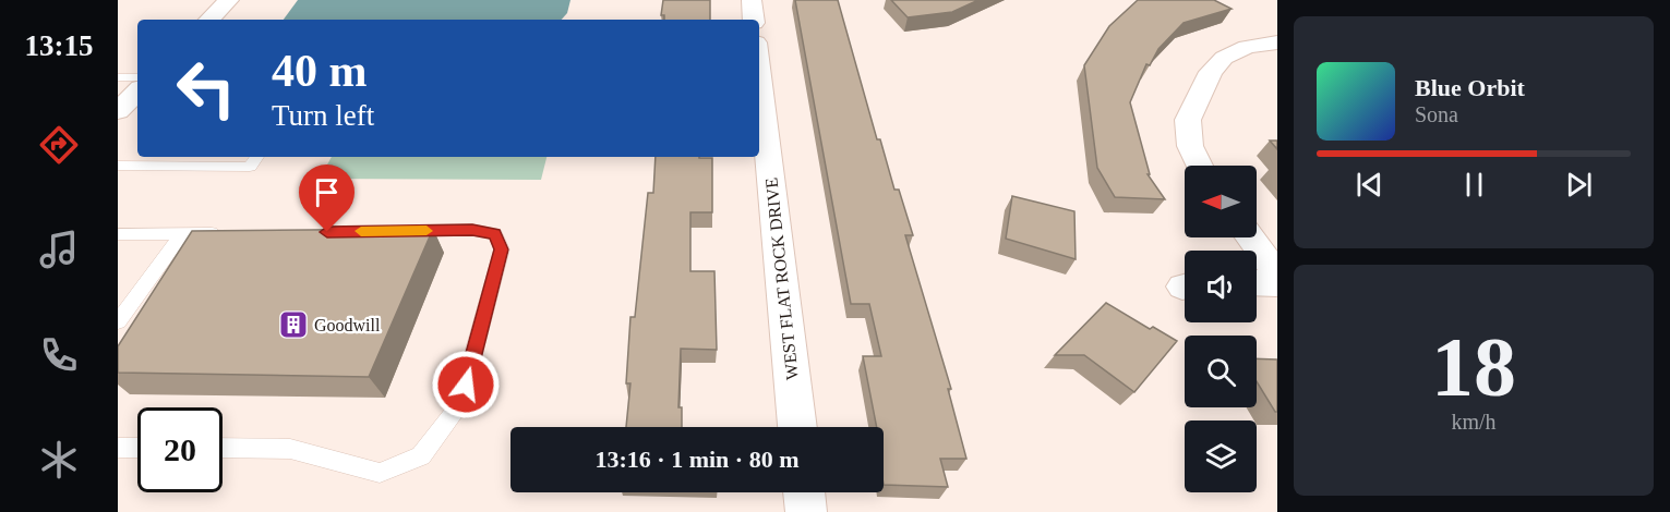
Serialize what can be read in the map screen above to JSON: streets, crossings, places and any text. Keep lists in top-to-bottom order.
{
  "streets": {
    "street": ["WEST FLAT ROCK DRIVE"]
  },
  "places": {
    "building": ["Goodwill"]
  },
  "north": "left",
  "page": {
    "tabs": "13:15",
    "turn": ["40 m", "Turn left"],
    "song": ["Blue Orbit", "Sona"],
    "tile": ["18", "km/h"],
    "limit": "20",
    "trip": "13:16 · 1 min · 80 m"
  }
}
